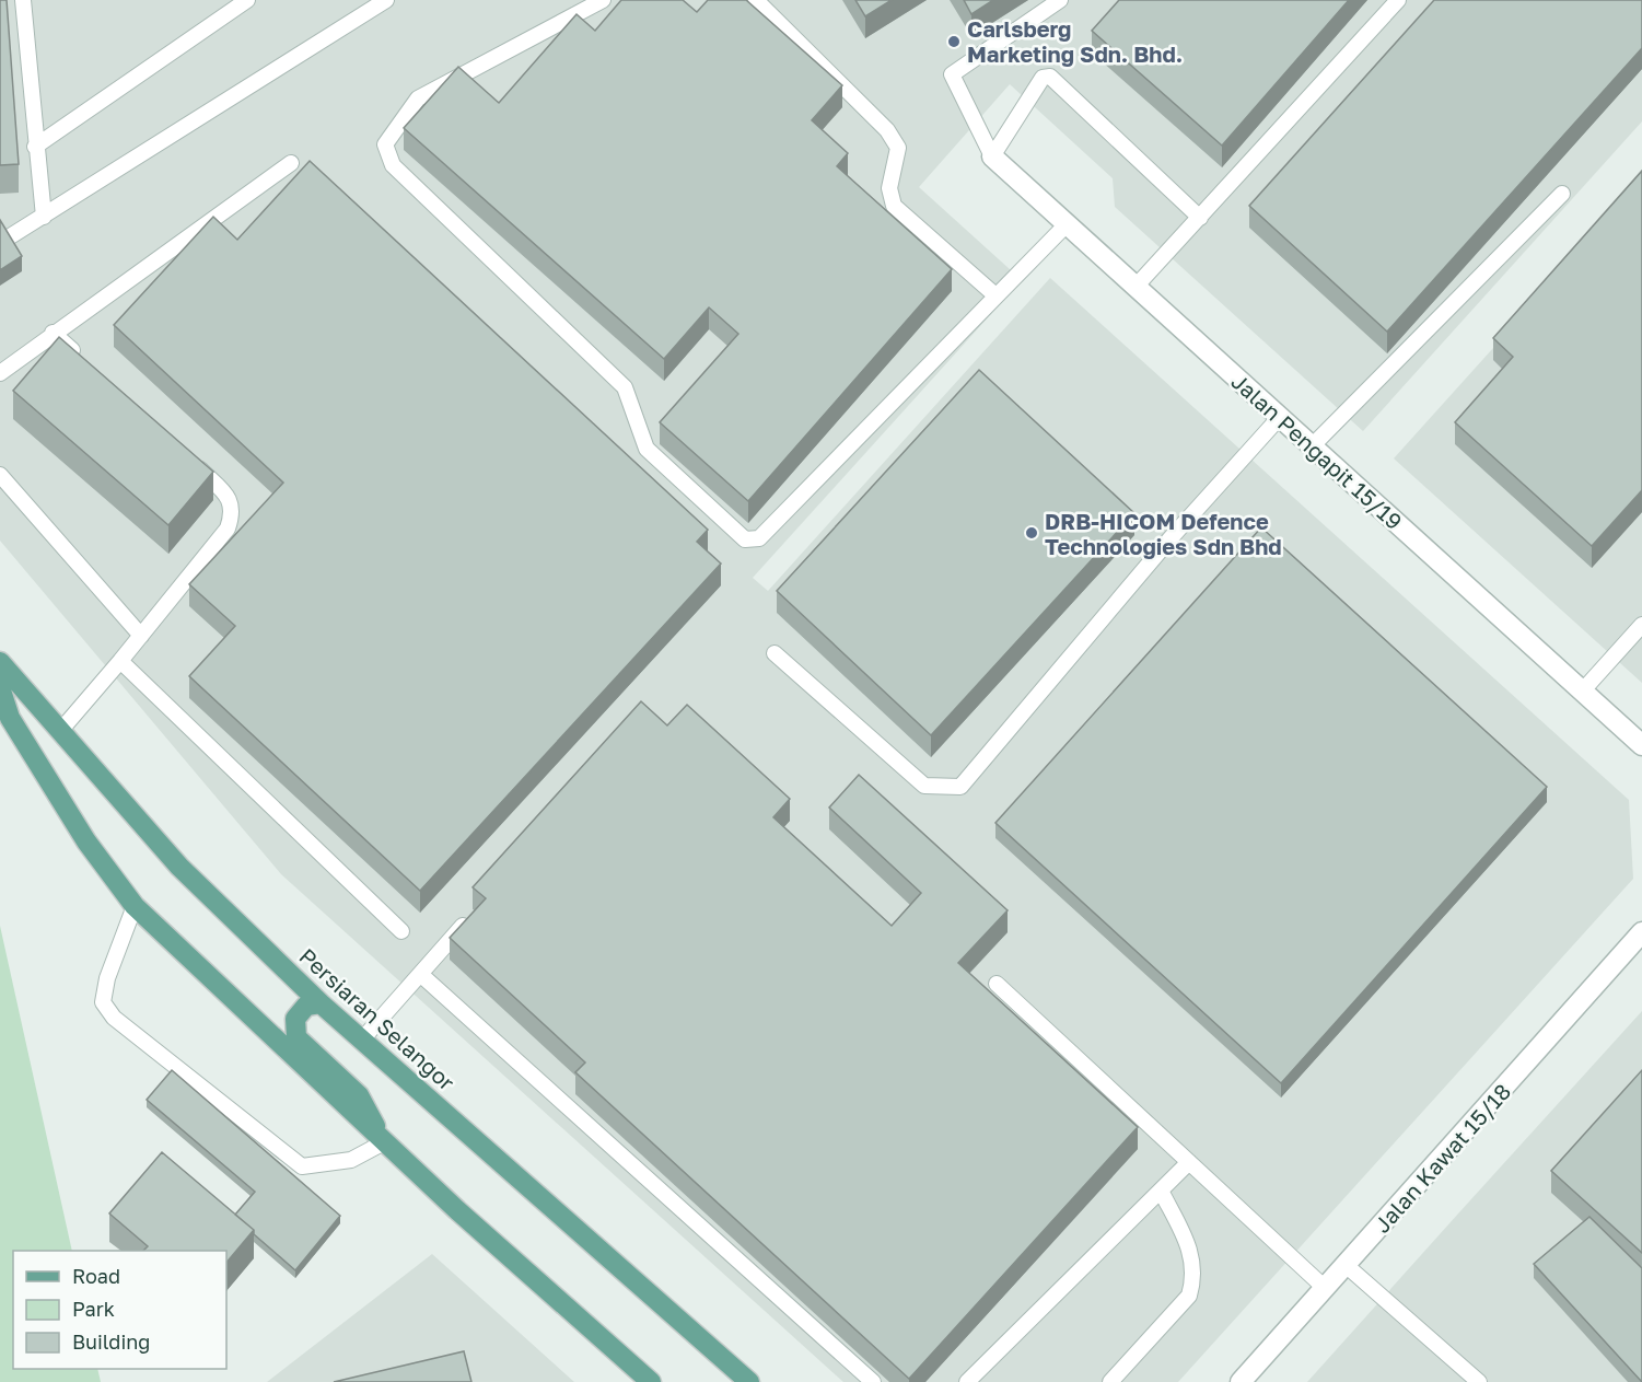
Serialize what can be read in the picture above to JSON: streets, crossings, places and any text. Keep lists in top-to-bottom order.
{
  "streets": {
    "main road": ["Persiaran Selangor"],
    "street": ["Jalan Pengapit 15/19", "Jalan Kawat 15/18"]
  },
  "places": ["Carlsberg Marketing Sdn. Bhd.", "DRB-HICOM Defence Technologies Sdn Bhd"],
  "legend": ["Road", "Park", "Building"]
}
